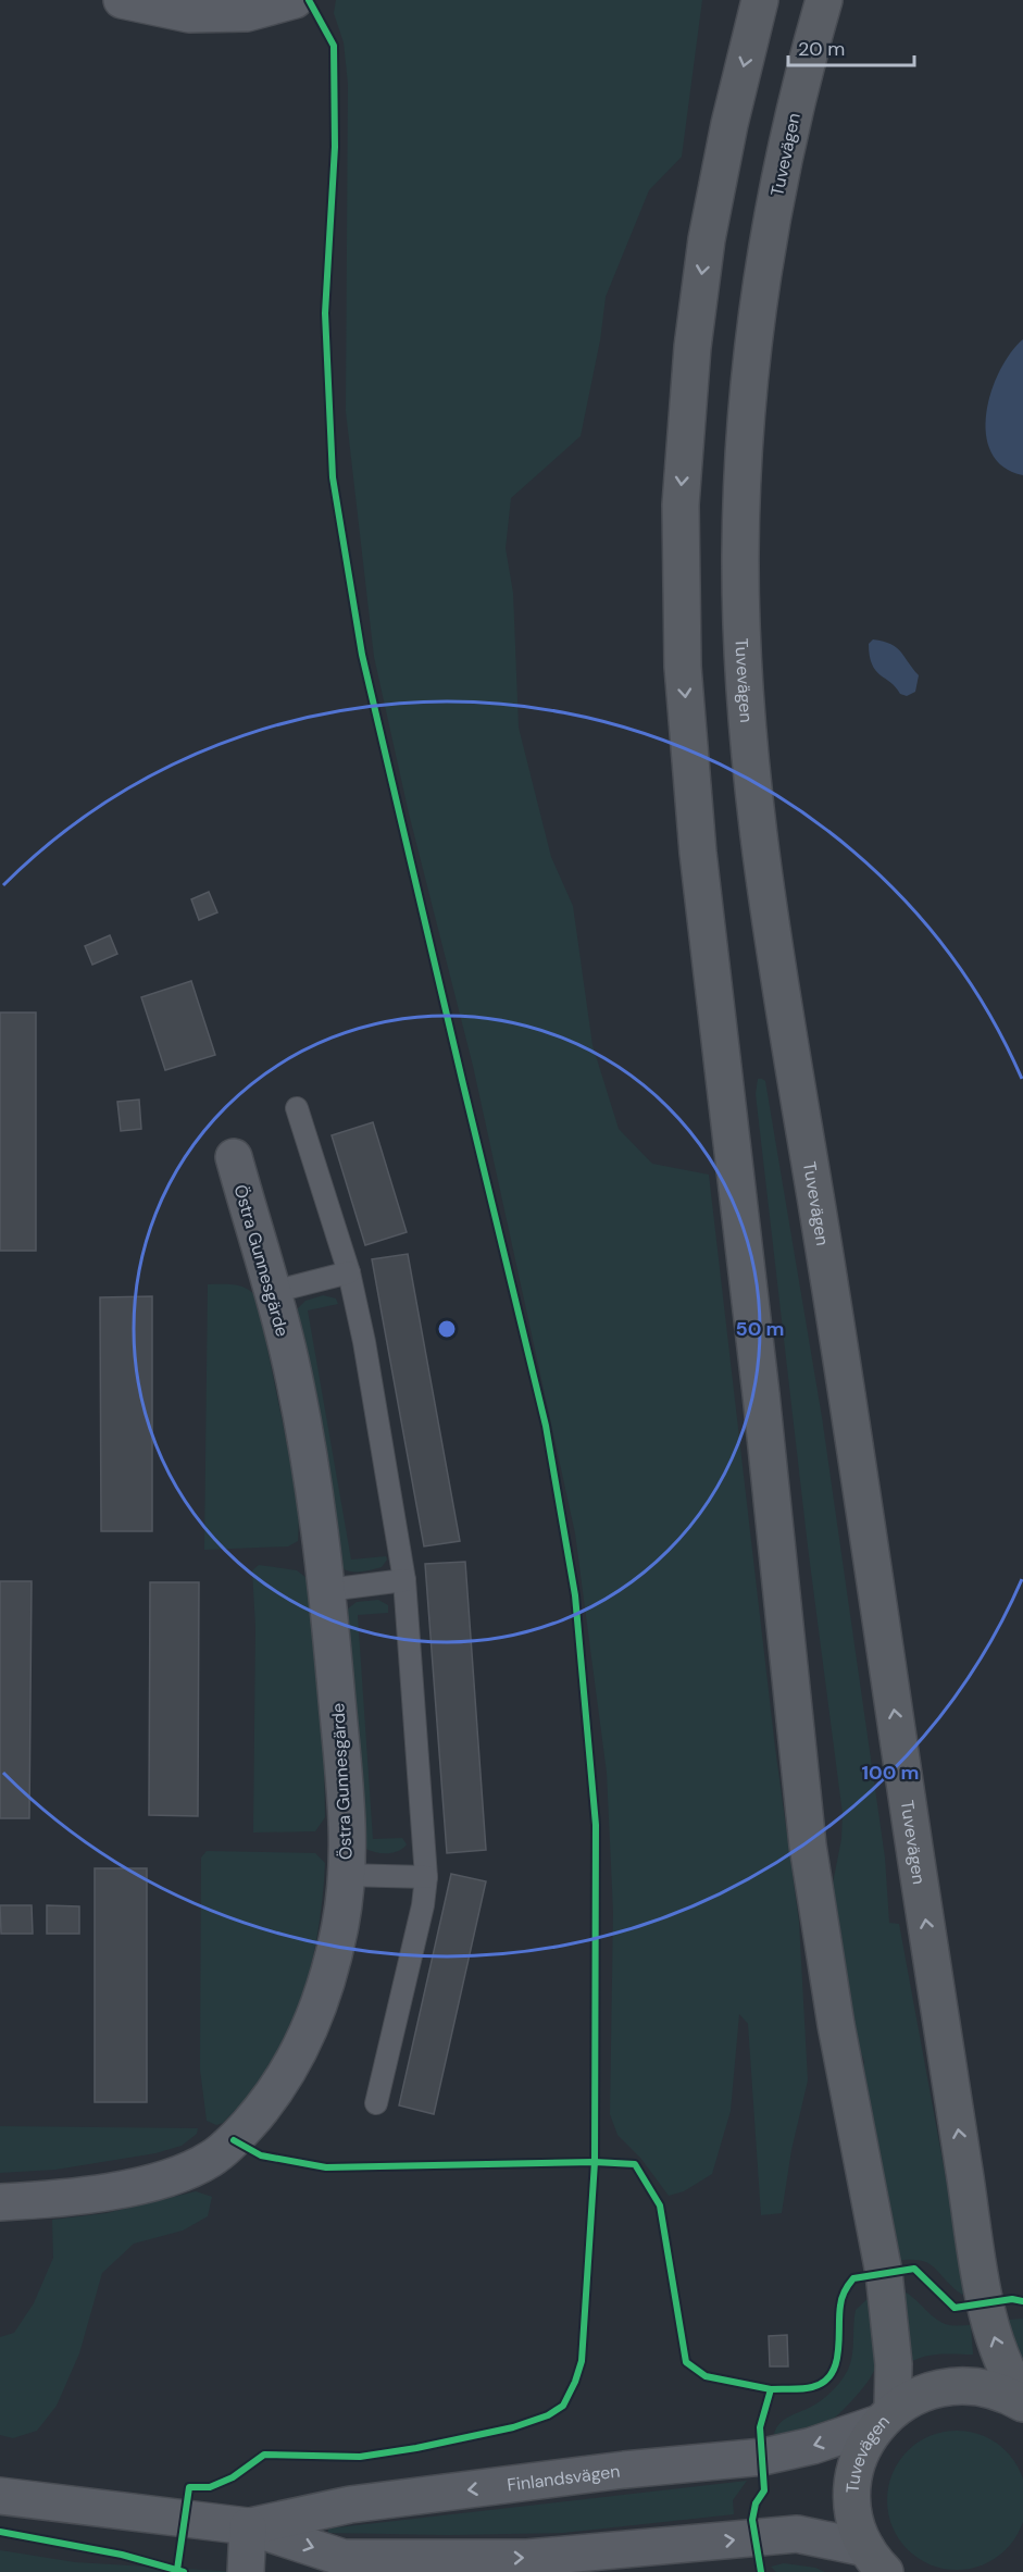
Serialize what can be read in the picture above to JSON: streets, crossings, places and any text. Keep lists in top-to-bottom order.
{
  "streets": {
    "main road": ["Tuvevägen"],
    "street": ["Östra Gunnesgärde", "Finlandsvägen"]
  },
  "crossings": [
    ["Tuvevägen", "Finlandsvägen"]
  ],
  "scale_bar": "20 m",
  "rings": ["50 m", "100 m"]
}
